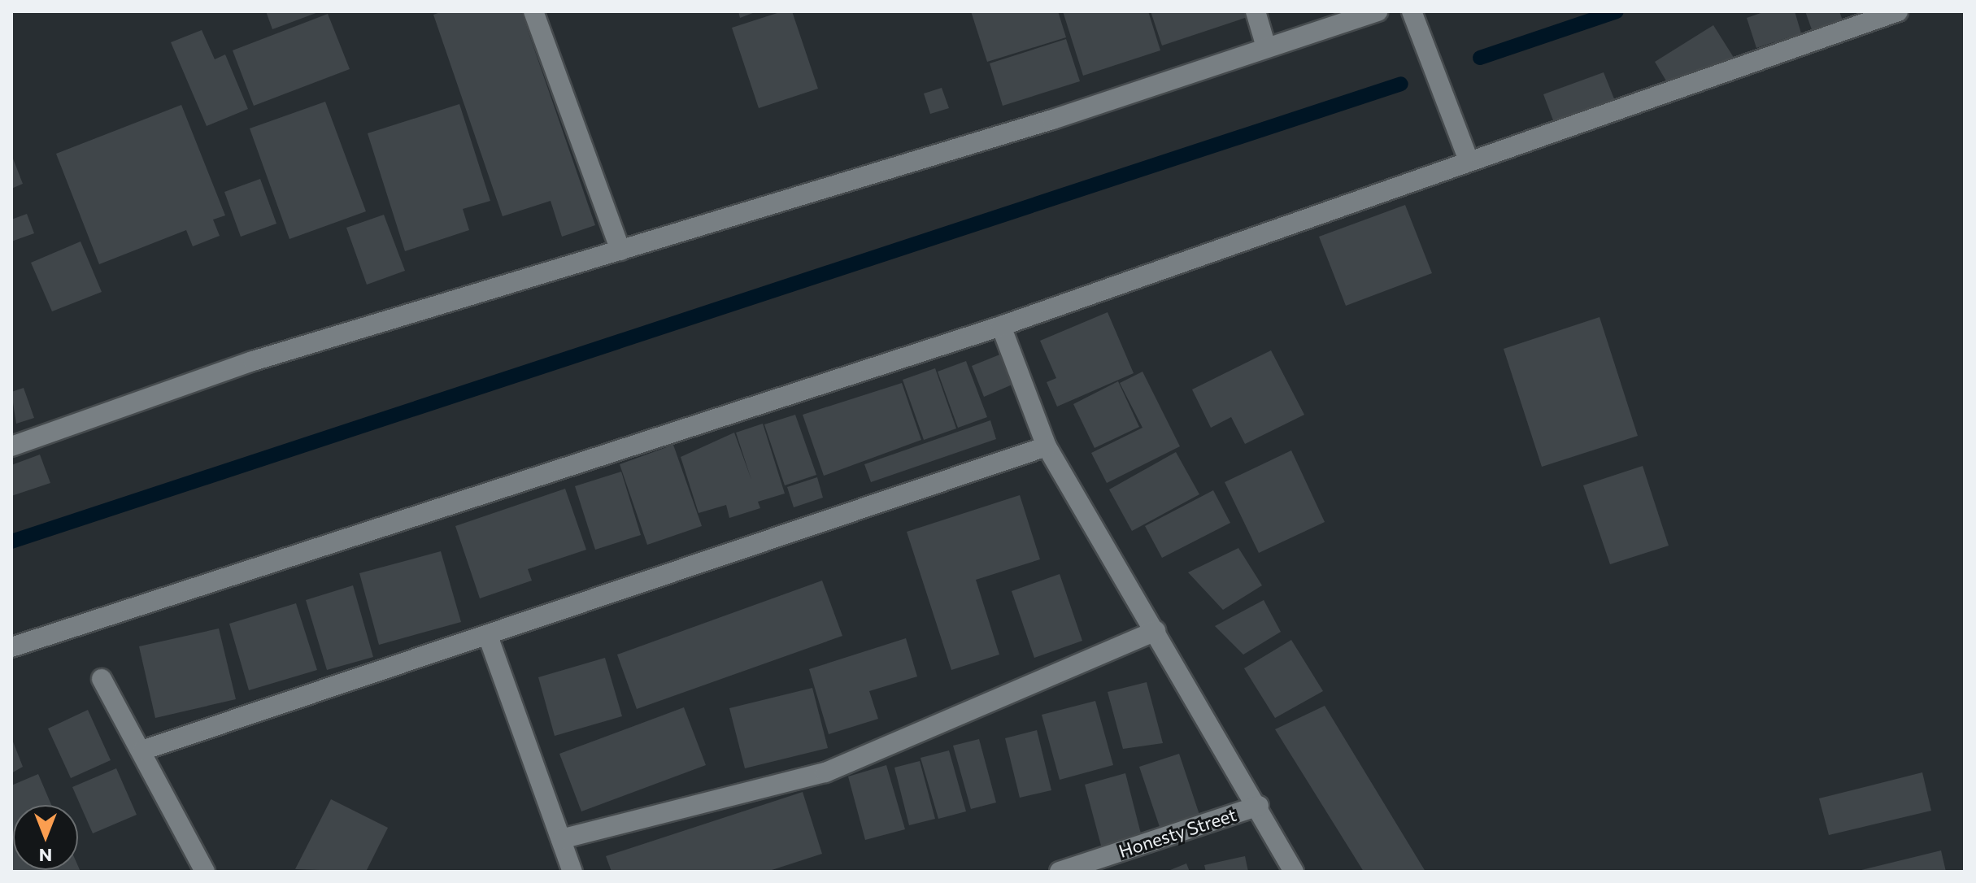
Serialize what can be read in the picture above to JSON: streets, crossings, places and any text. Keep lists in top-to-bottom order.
{
  "streets": {
    "street": ["Honesty Street"]
  },
  "north": "bottom"
}
